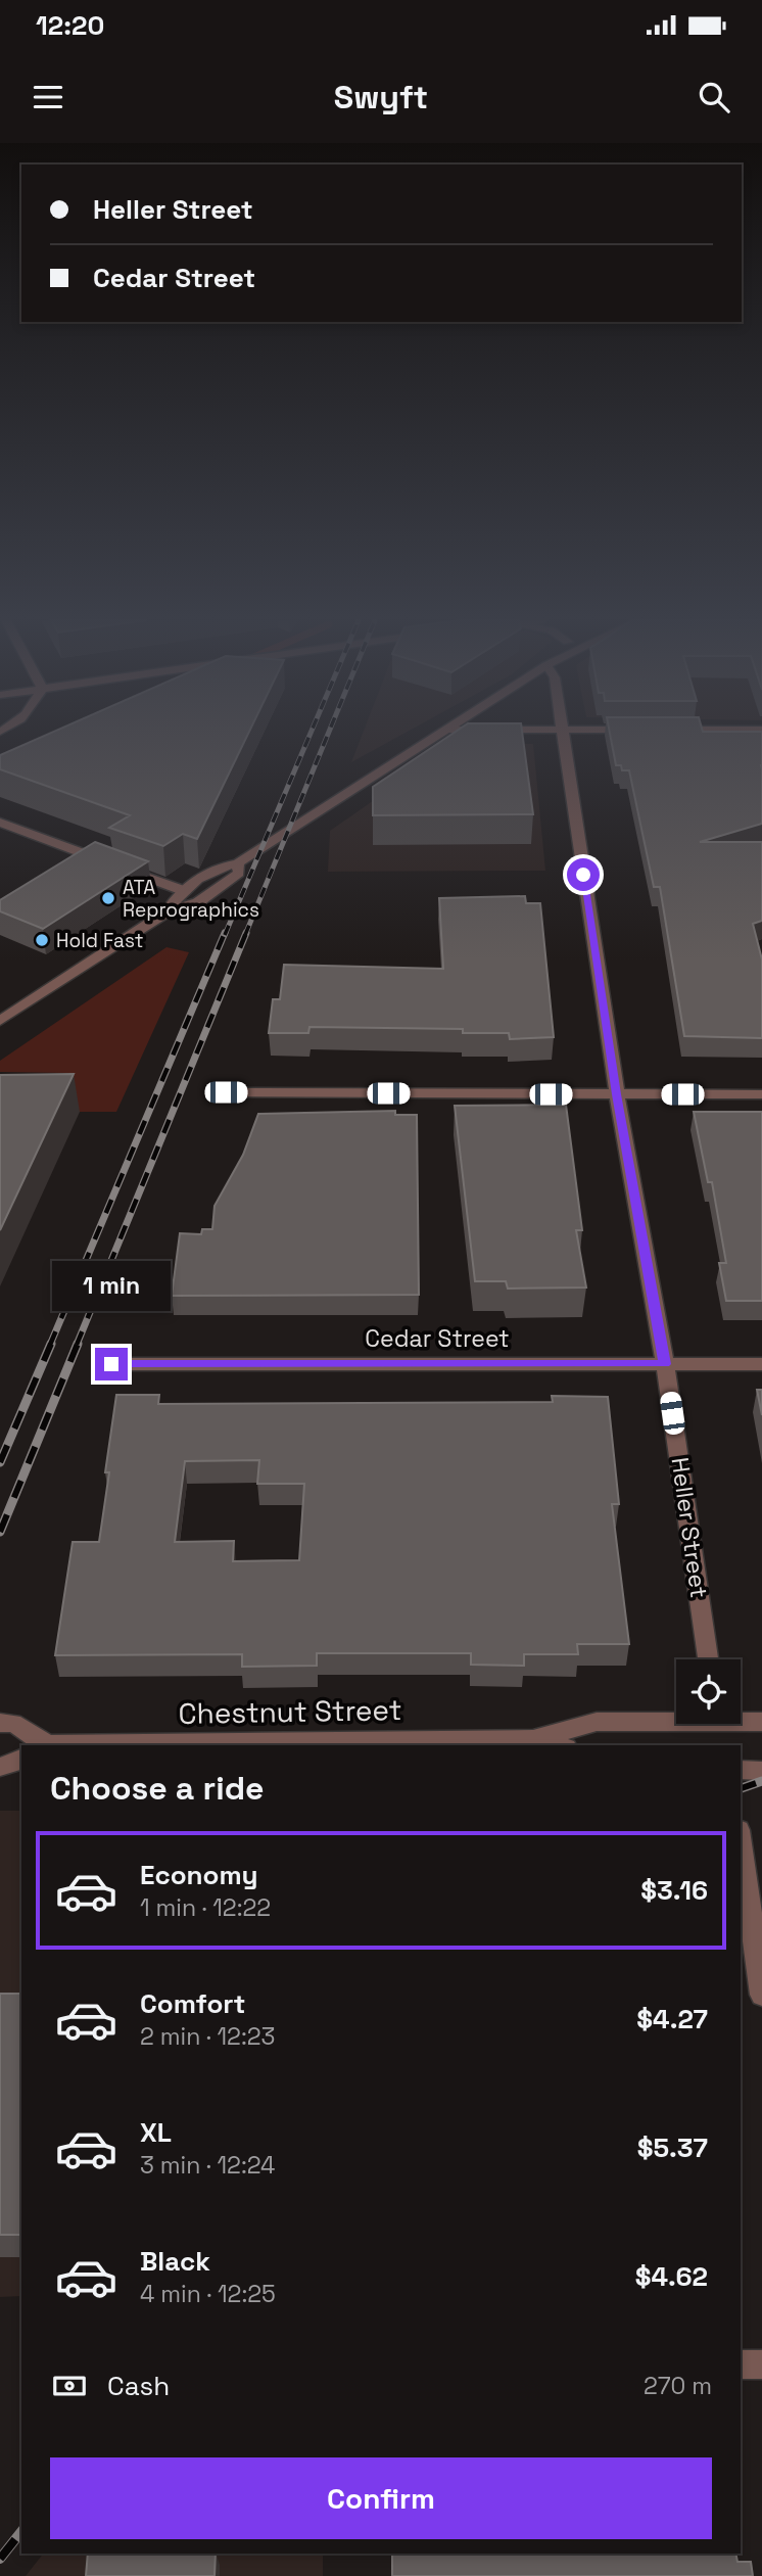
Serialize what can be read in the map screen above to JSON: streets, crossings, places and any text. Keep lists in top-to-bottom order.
{
  "streets": {
    "street": ["Cedar Street", "Heller Street", "Chestnut Street"]
  },
  "crossings": [
    ["Cedar Street", "Heller Street"]
  ],
  "places": ["ATA Reprographics", "Hold Fast"],
  "page": {
    "status": "12:20",
    "header": "Swyft",
    "banner": ["Heller Street", "Cedar Street"],
    "bubble": "1 min",
    "heading": "Choose a ride",
    "list": [
      {
        "name": "Economy",
        "note": "1 min · 12:22",
        "value": "$3.16"
      },
      {
        "name": "Comfort",
        "note": "2 min · 12:23",
        "value": "$4.27"
      },
      {
        "name": "XL",
        "note": "3 min · 12:24",
        "value": "$5.37"
      },
      {
        "name": "Black",
        "note": "4 min · 12:25",
        "value": "$4.62"
      }
    ],
    "pay": ["Cash", "270 m"],
    "buttons": "Confirm"
  }
}
